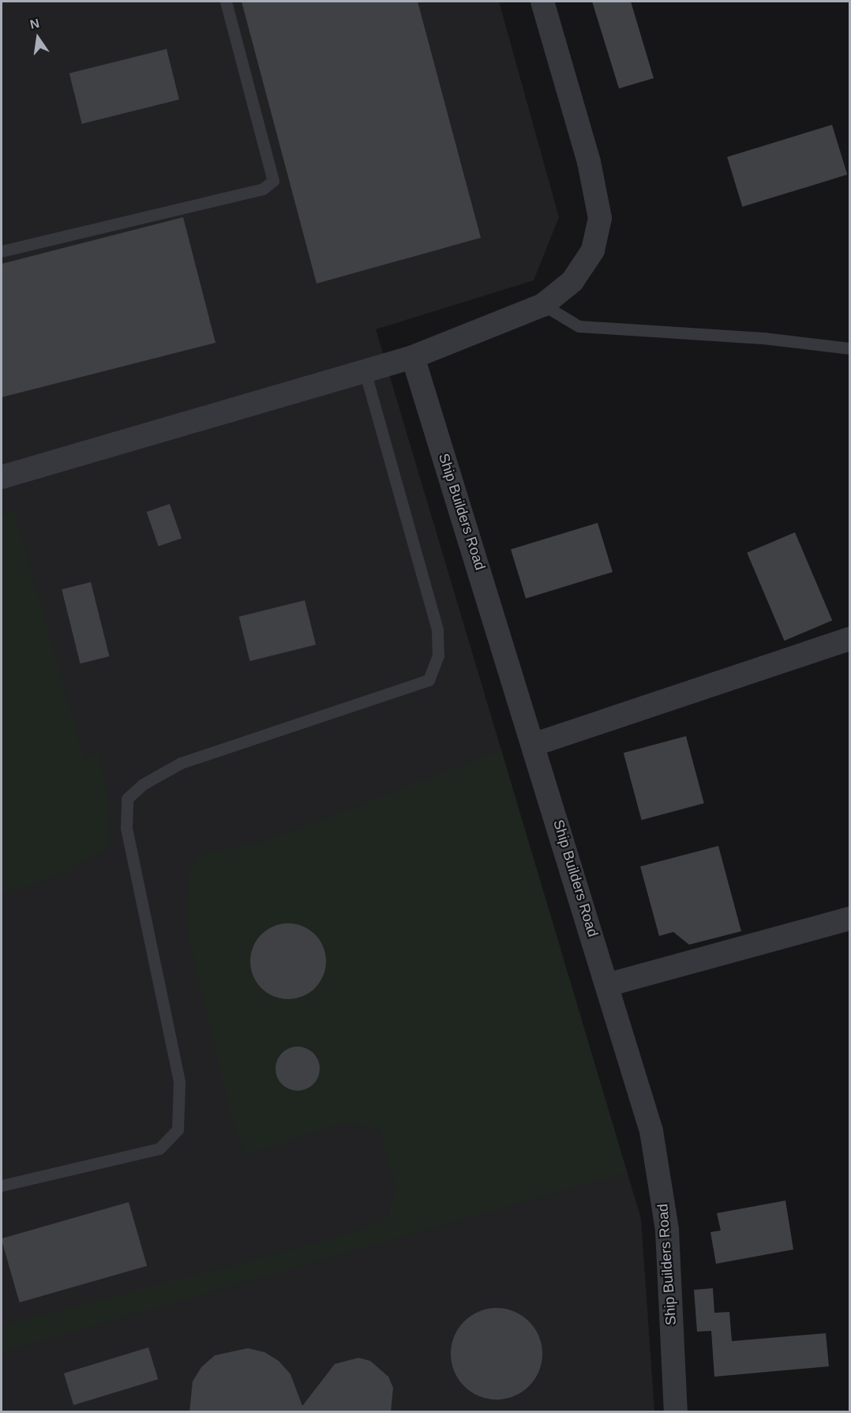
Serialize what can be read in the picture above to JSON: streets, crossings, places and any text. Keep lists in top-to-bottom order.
{
  "streets": {
    "street": ["Ship Builders Road"]
  },
  "north": "top"
}
